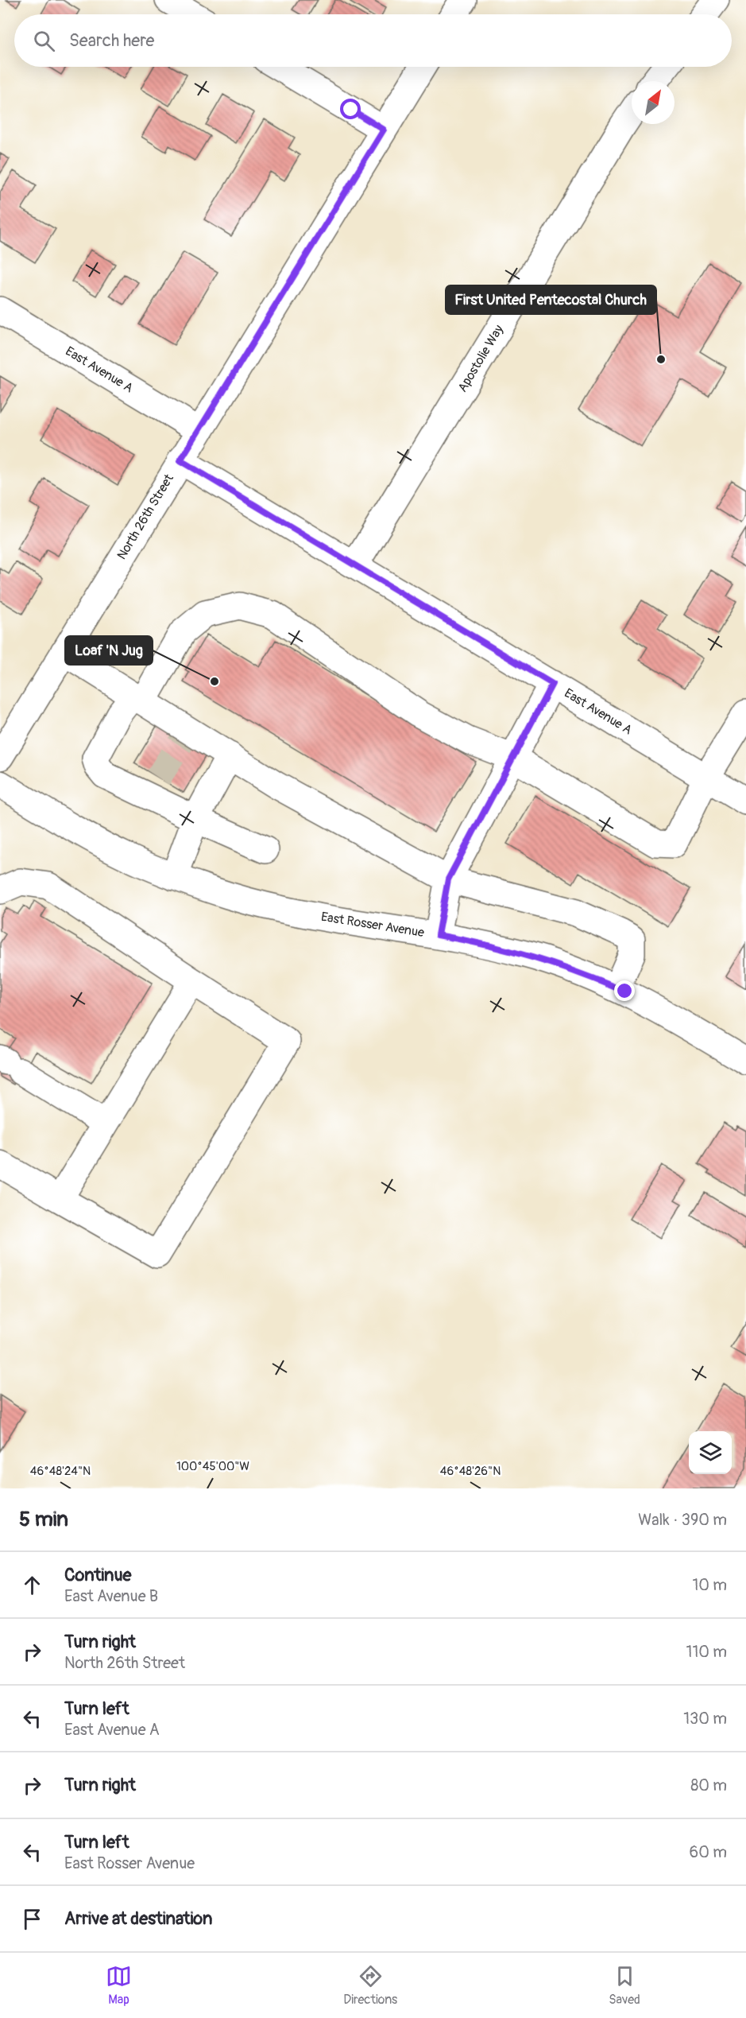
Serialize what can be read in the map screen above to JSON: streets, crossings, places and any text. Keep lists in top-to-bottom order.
{
  "streets": {
    "street": [
      "Apostolie Way",
      "East Avenue A",
      "North 26th Street",
      "East Rosser Avenue"
    ]
  },
  "crossings": [
    ["Apostolie Way", "East Avenue A"],
    ["East Avenue A", "North 26th Street"]
  ],
  "places": ["First United Pentecostal Church", "Loaf 'N Jug"],
  "north": "top right",
  "page": {
    "search": "Search here",
    "heading": ["5 min", "Walk · 390 m"],
    "list": [
      ["Continue", "East Avenue B", "10 m"],
      ["Turn right", "North 26th Street", "110 m"],
      ["Turn left", "East Avenue A", "130 m"],
      ["Turn right", "80 m"],
      ["Turn left", "East Rosser Avenue", "60 m"],
      "Arrive at destination"
    ],
    "nav": ["Map", "Directions", "Saved"]
  },
  "coordinates": ["100°45'00\"W", "46°48'24\"N", "46°48'26\"N"]
}
